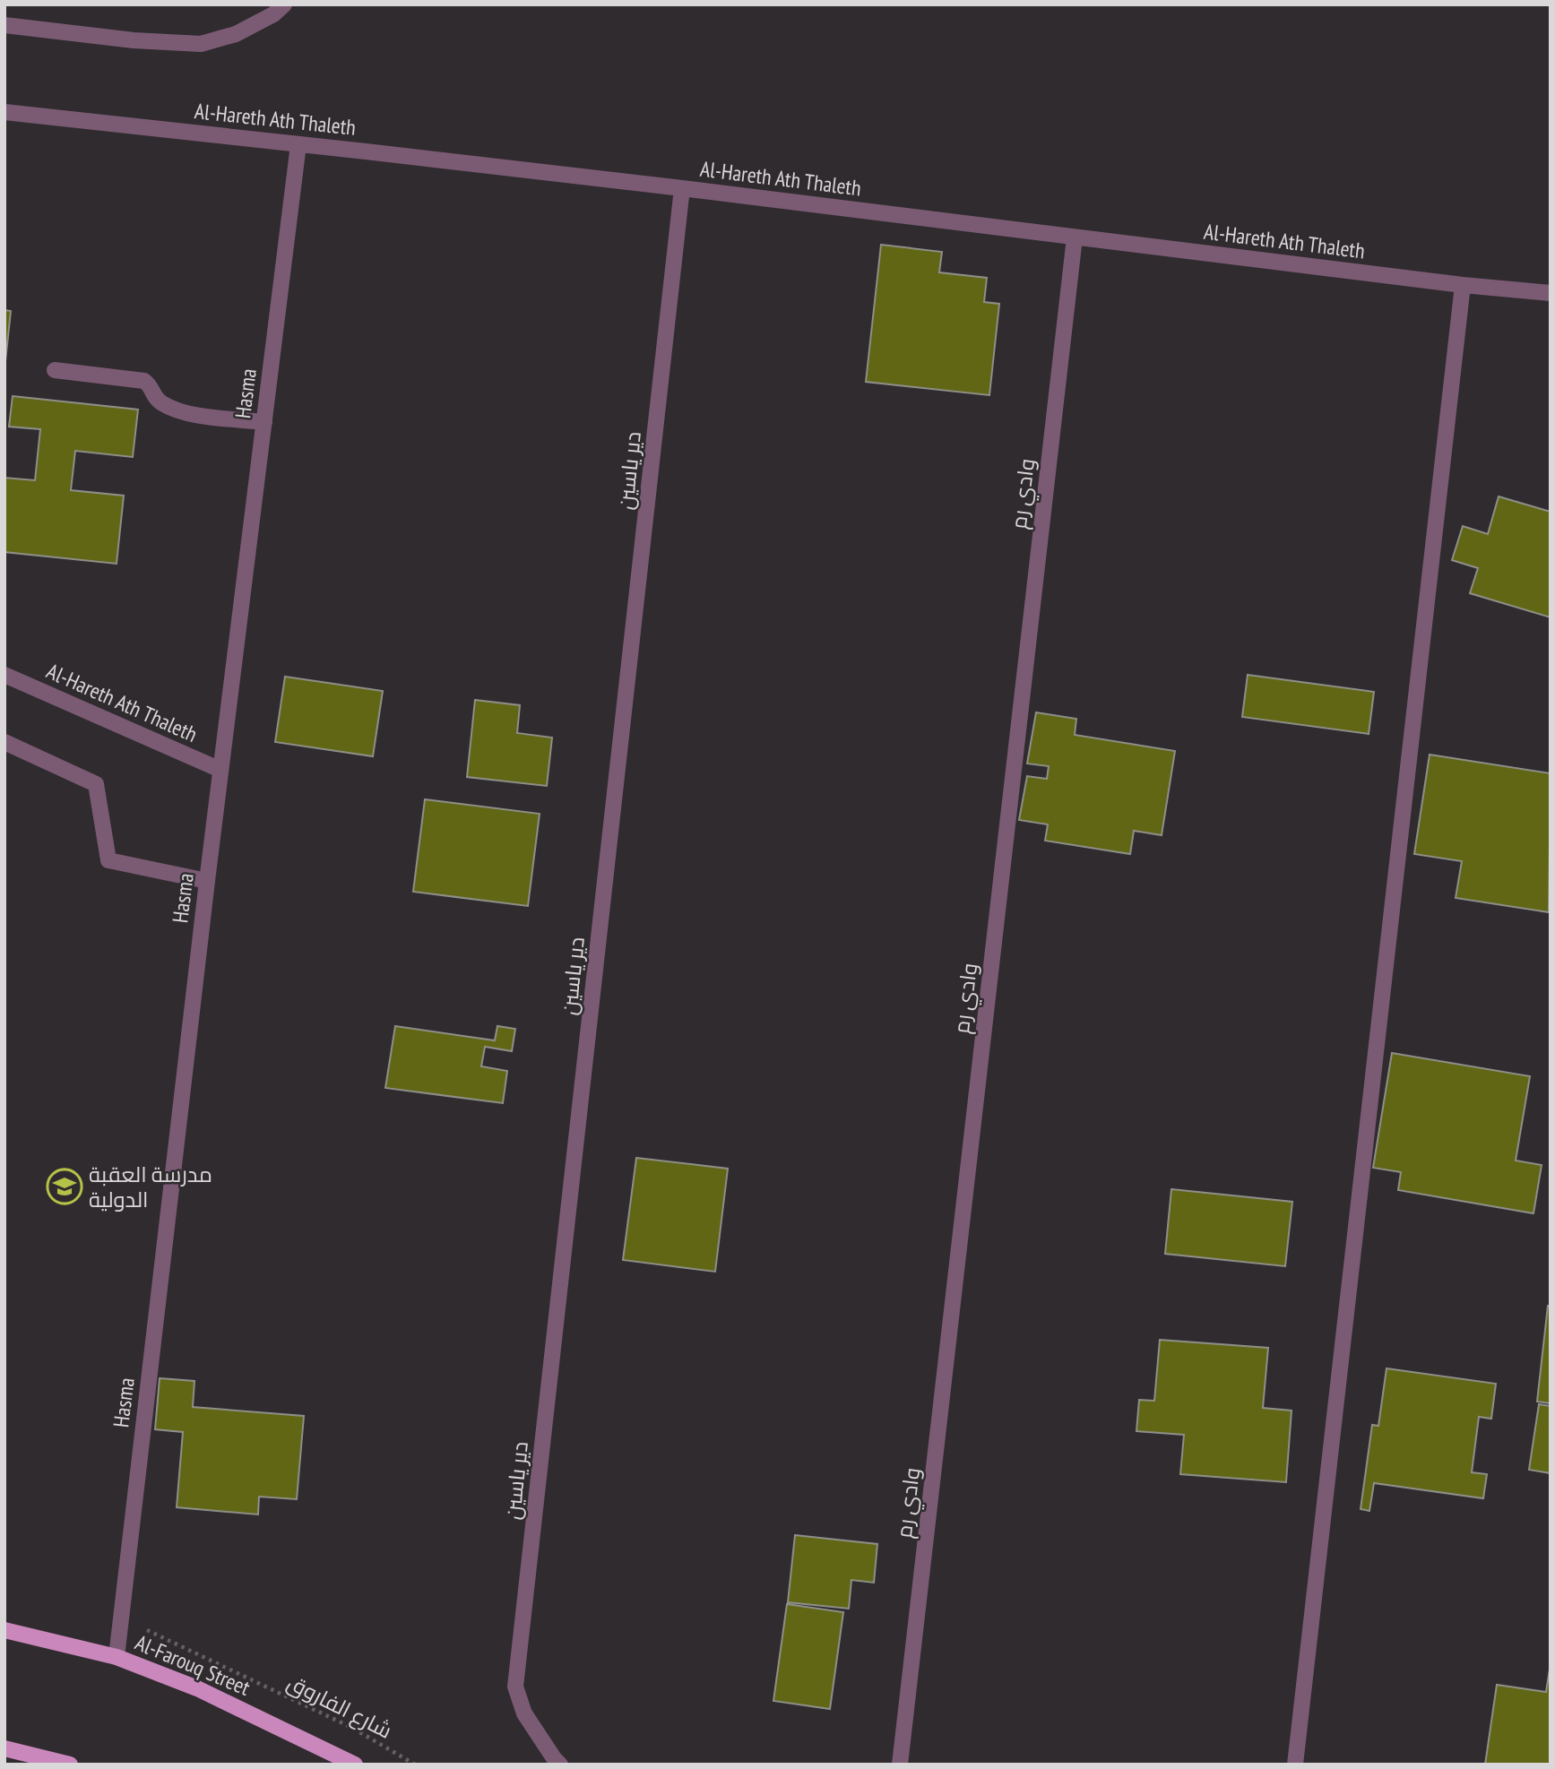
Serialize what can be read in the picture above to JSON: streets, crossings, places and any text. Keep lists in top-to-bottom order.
{
  "streets": {
    "main road": ["Al-Farouq Street"],
    "street": [
      "Al-Hareth Ath Thaleth",
      "Hasma",
      "دير ياسين",
      "وادي رم"
    ],
    "path": ["شارع الفاروق"]
  },
  "crossings": [
    ["Al-Hareth Ath Thaleth", "Hasma"],
    ["Al-Hareth Ath Thaleth", "دير ياسين"],
    ["Al-Hareth Ath Thaleth", "وادي رم"],
    ["Hasma", "Al-Farouq Street"]
  ],
  "places": {
    "school or university": ["مدرسة العقبة الدولية"]
  }
}
